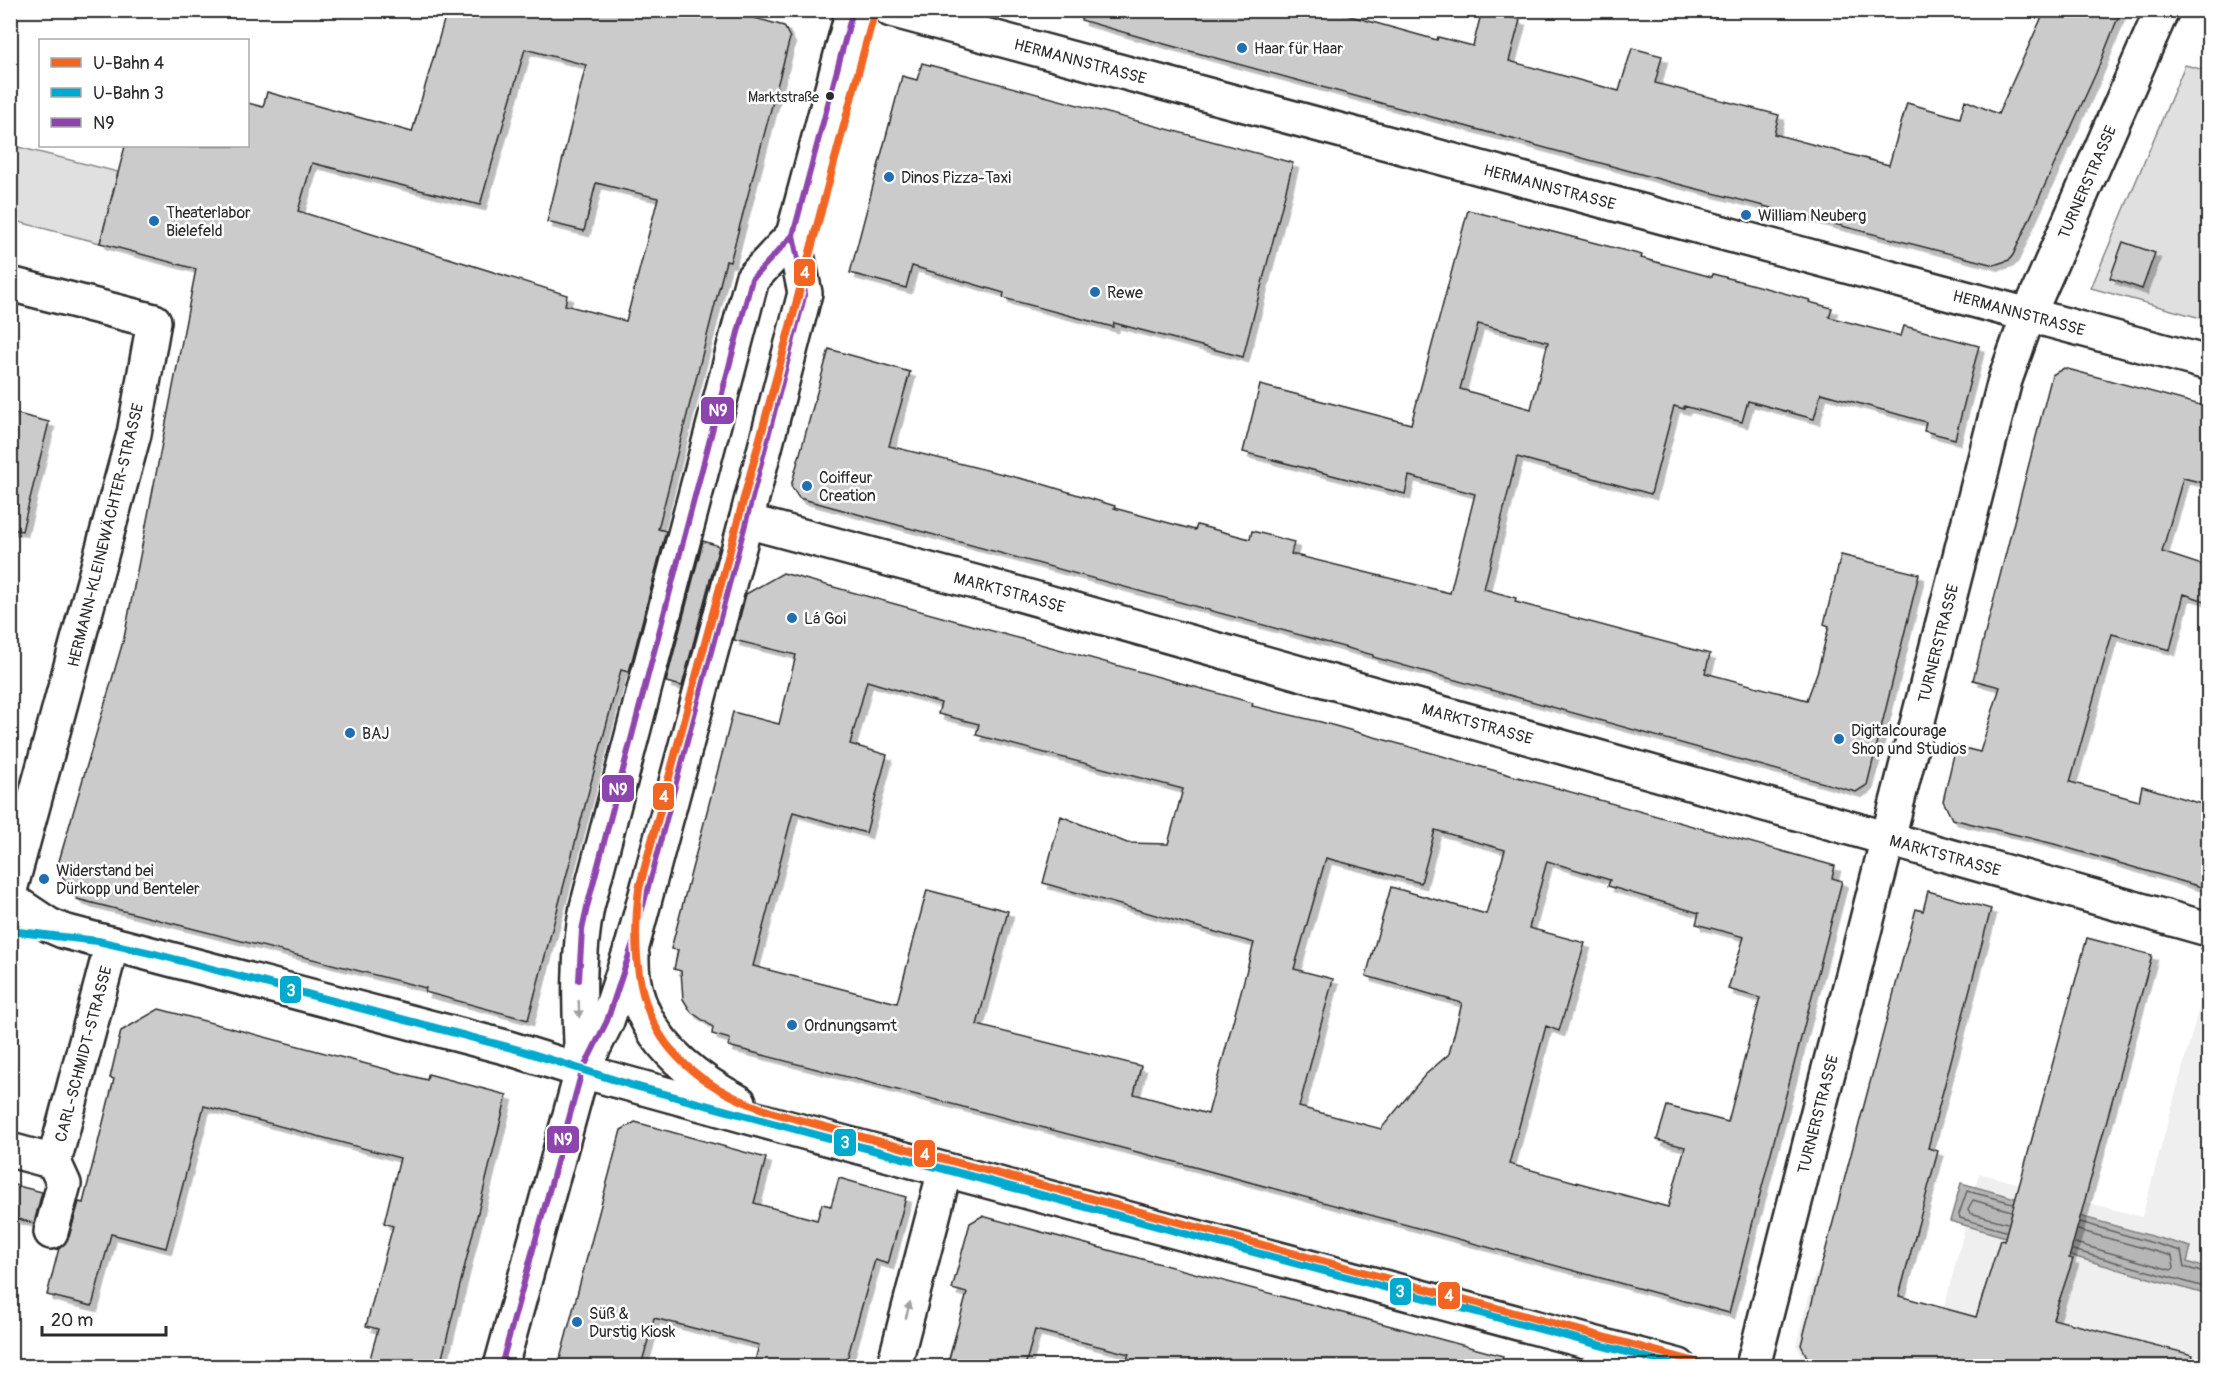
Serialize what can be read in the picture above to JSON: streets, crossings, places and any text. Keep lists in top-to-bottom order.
{
  "streets": {
    "street": [
      "HERMANNSTRASSE",
      "TURNERSTRASSE",
      "HERMANN-KLEINEWÄCHTER-STRASSE",
      "MARKTSTRASSE",
      "CARL-SCHMIDT-STRASSE"
    ]
  },
  "crossings": [
    ["HERMANNSTRASSE", "TURNERSTRASSE"],
    ["TURNERSTRASSE", "MARKTSTRASSE"]
  ],
  "places": [
    "Haar für Haar",
    "Marktstraße",
    "Dinos Pizza-Taxi",
    "William Neuberg",
    "Theaterlabor Bielefeld",
    "Rewe",
    "Coiffeur Creation",
    "Lá Goi",
    "BAJ",
    "Digitalcourage Shop und Studios",
    "Widerstand bei Dürkopp und Benteler",
    "Ordnungsamt",
    "Süß & Durstig Kiosk"
  ],
  "lines": ["metro line 4", "transit line N9", "metro line 3"],
  "legend": ["U-Bahn 4", "U-Bahn 3", "N9"],
  "scale_bar": "20 m"
}
